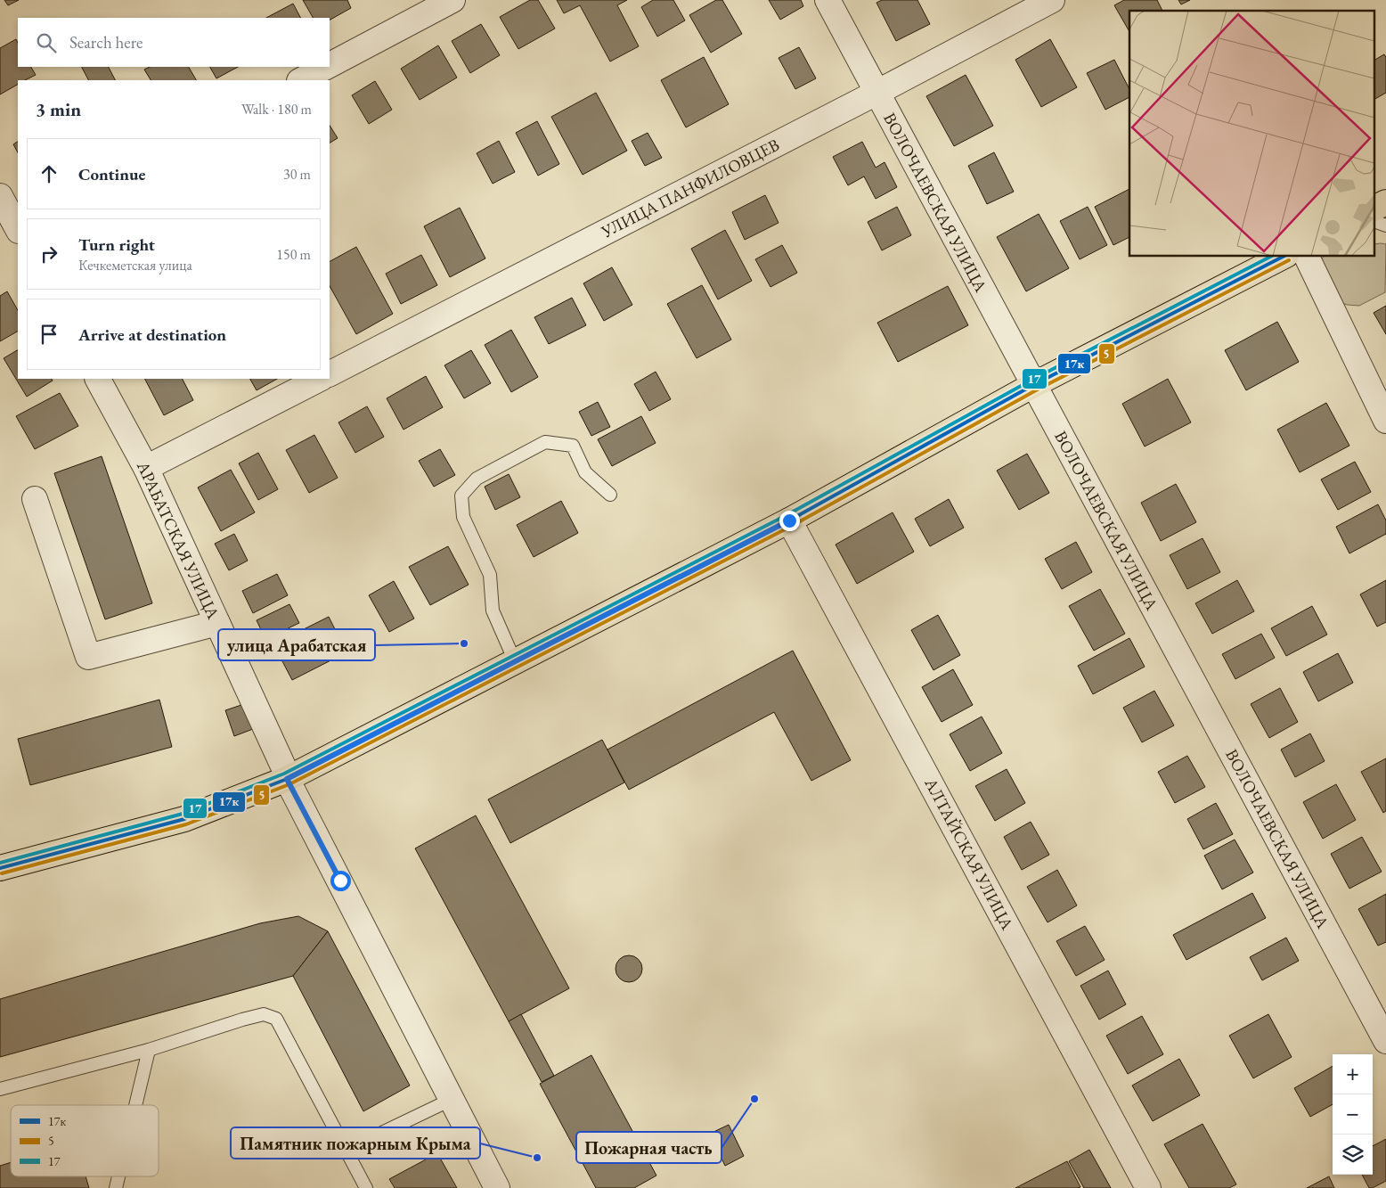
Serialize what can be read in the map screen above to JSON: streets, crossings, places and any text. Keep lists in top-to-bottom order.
{
  "streets": {
    "street": [
      "УЛИЦА ПАНФИЛОВЦЕВ",
      "ВОЛОЧАЕВСКАЯ УЛИЦА",
      "АРАБАТСКАЯ УЛИЦА",
      "АЛТАЙСКАЯ УЛИЦА"
    ]
  },
  "crossings": [
    ["УЛИЦА ПАНФИЛОВЦЕВ", "ВОЛОЧАЕВСКАЯ УЛИЦА"]
  ],
  "places": ["улица Арабатская", "Пожарная часть", "Памятник пожарным Крыма"],
  "lines": ["transit line 17к", "transit line 17", "transit line 5"],
  "legend": ["17к", "5", "17"],
  "page": {
    "search": "Search here",
    "heading": ["3 min", "Walk · 180 m"],
    "list": [
      ["Continue", "30 m"],
      ["Turn right", "Кечкеметская улица", "150 m"],
      "Arrive at destination"
    ],
    "map_buttons": ["+", "−"]
  }
}
